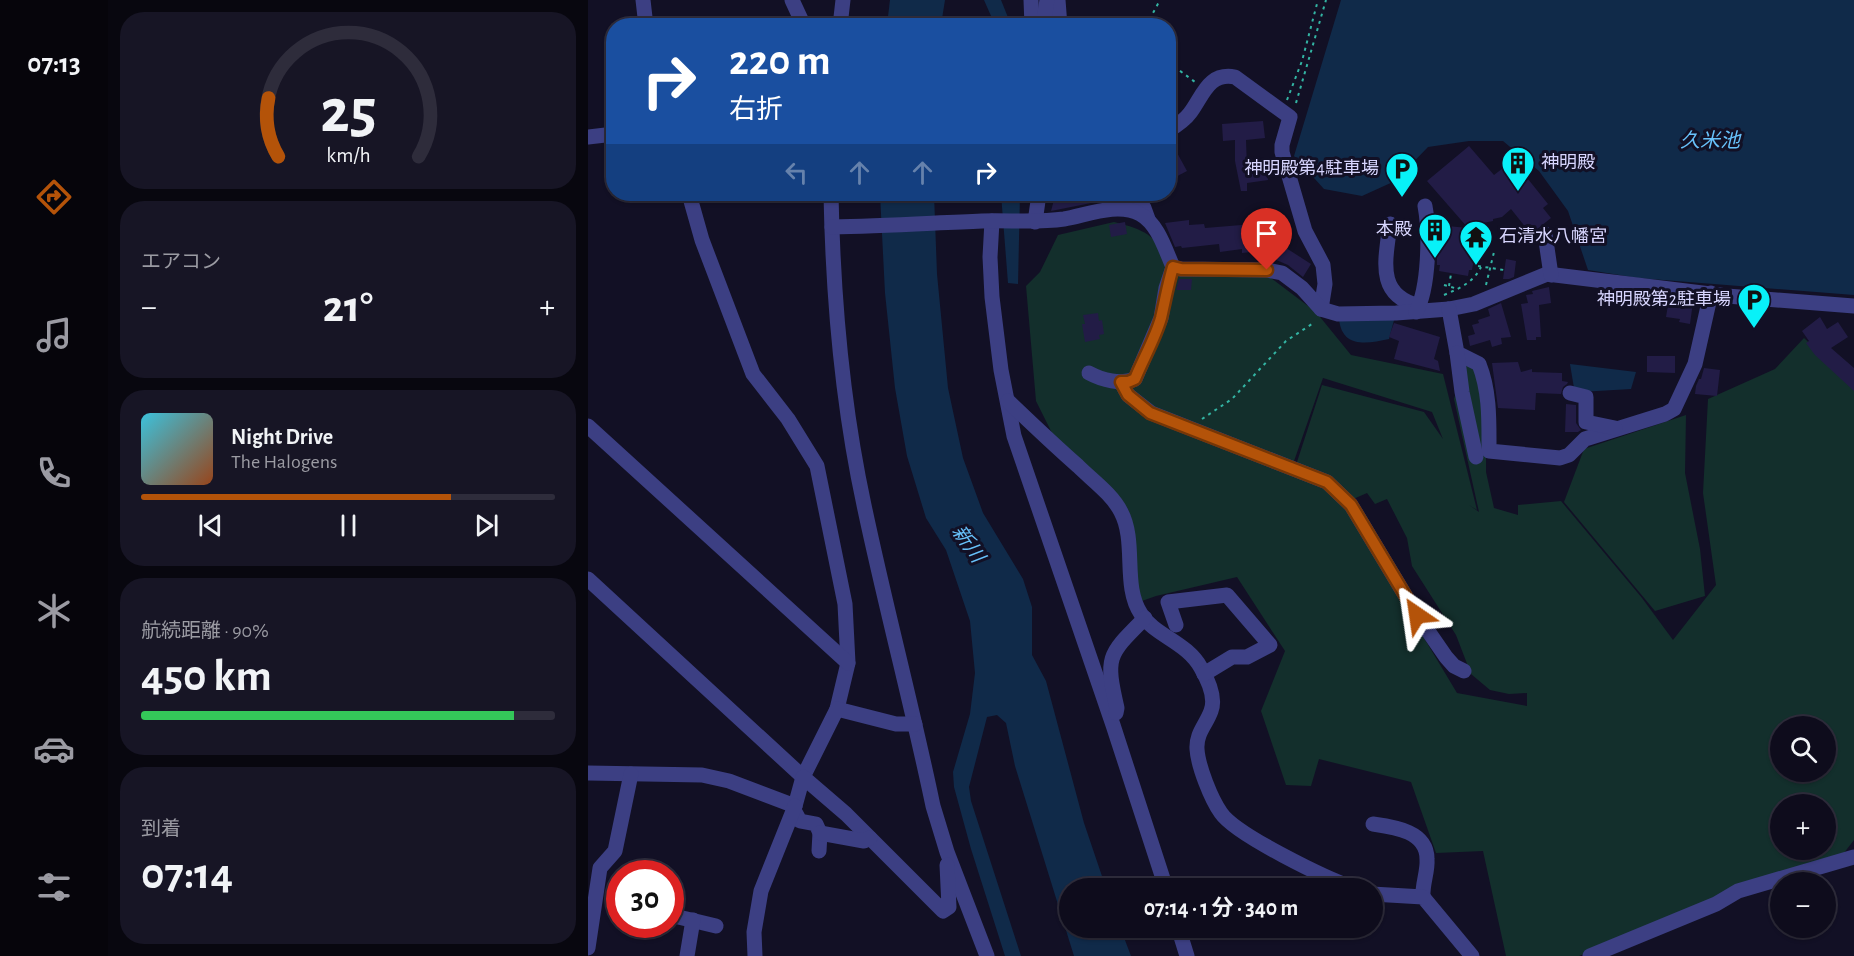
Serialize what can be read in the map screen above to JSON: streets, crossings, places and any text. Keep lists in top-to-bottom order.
{
  "water": ["久米池", "新川"],
  "places": {
    "building": ["神明殿", "本殿"],
    "parking": ["神明殿第4駐車場", "神明殿第2駐車場"],
    "temple": ["石清水八幡宮"]
  },
  "page": {
    "tabs": "07:13",
    "turn": ["220 m", "右折"],
    "tile": [
      "エアコン",
      ["航続距離 · 90%", "450 km"],
      ["到着", "07:14"]
    ],
    "heat": ["−", "21°", "+"],
    "song": ["Night Drive", "The Halogens"],
    "map_buttons": ["+", "−"],
    "limit": "30",
    "trip": "07:14 · 1 分 · 340 m",
    "gauge": ["25", "km/h"]
  }
}
